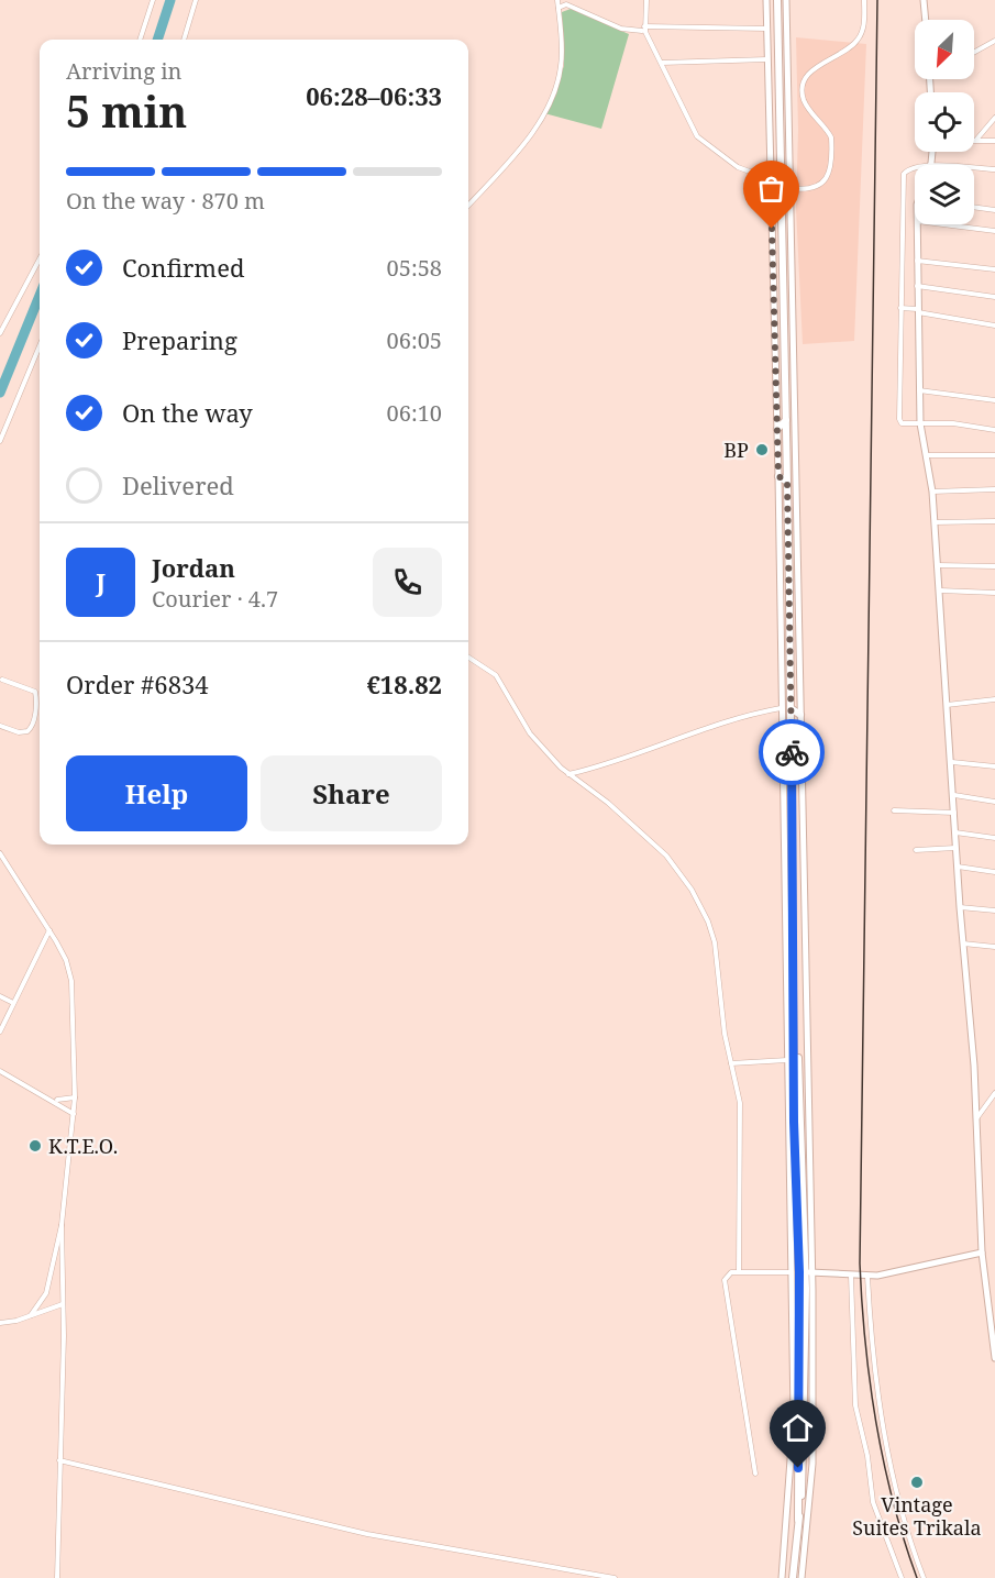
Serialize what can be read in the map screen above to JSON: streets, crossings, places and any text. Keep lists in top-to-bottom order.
{
  "places": ["BP", "Κ.Τ.Ε.Ο.", "Vintage Suites Trikala"],
  "north": "bottom left",
  "page": {
    "heading": ["5 min", "Arriving in", "06:28–06:33"],
    "panel": [
      "Jordan",
      "Courier · 4.7",
      "Order #6834",
      "€18.82"
    ],
    "bar": "On the way · 870 m",
    "list": [
      ["Confirmed", "05:58"],
      ["Preparing", "06:05"],
      ["On the way", "06:10"],
      "Delivered"
    ],
    "round": "J",
    "buttons": ["Help", "Share"]
  }
}
